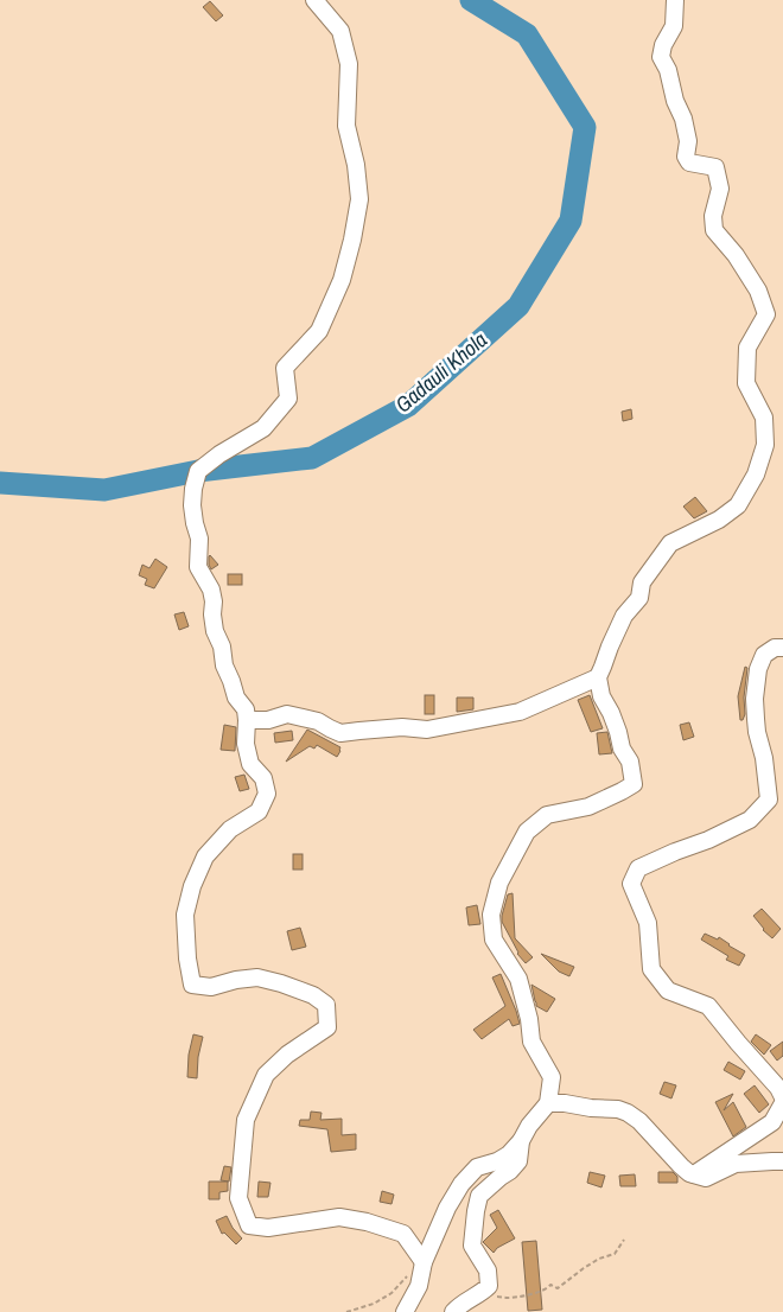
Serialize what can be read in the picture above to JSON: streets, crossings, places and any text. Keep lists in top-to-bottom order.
{
  "water": ["Gadauli Khola"]
}
